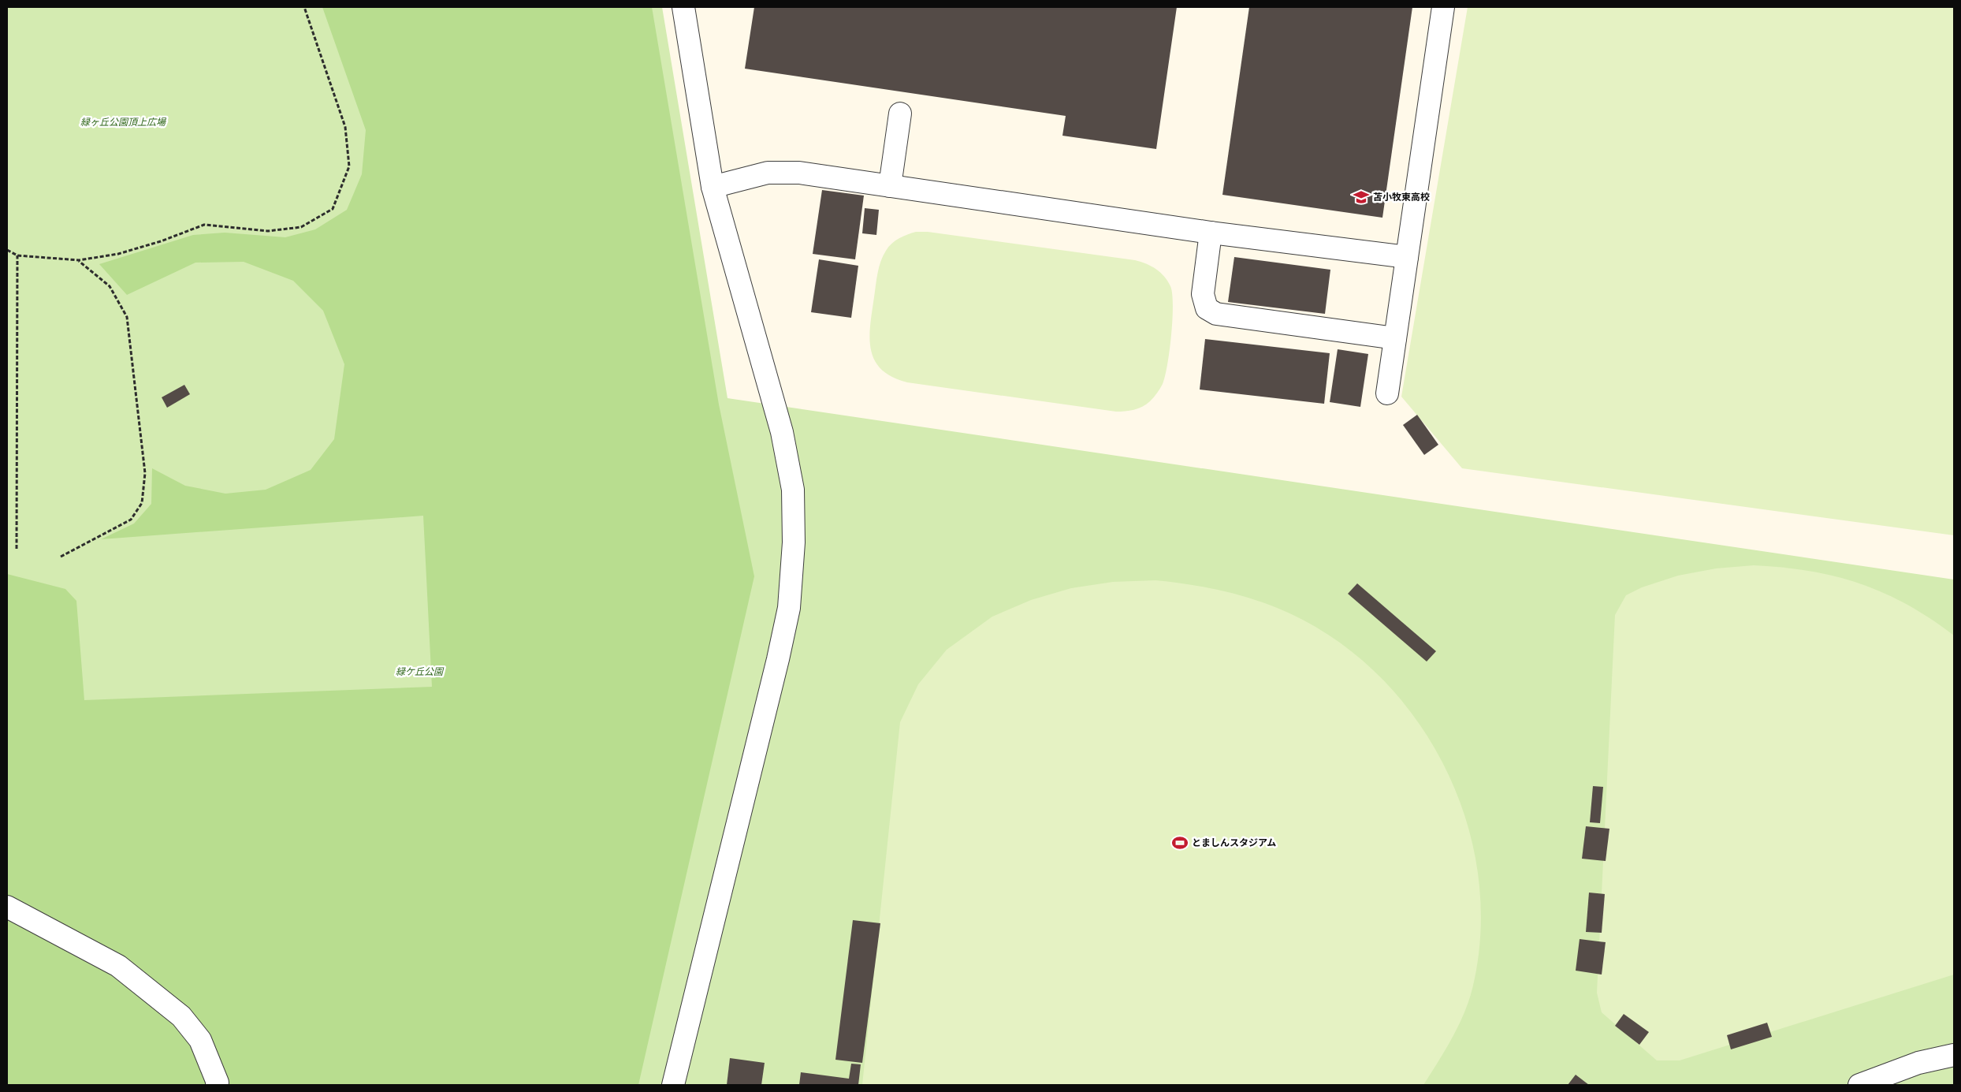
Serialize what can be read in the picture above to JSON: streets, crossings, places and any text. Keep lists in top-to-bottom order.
{
  "parks": ["緑ヶ丘公園頂上広場", "緑ケ丘公園"],
  "places": {
    "school or university": ["苫小牧東高校"],
    "sports": ["とましんスタジアム"]
  }
}
